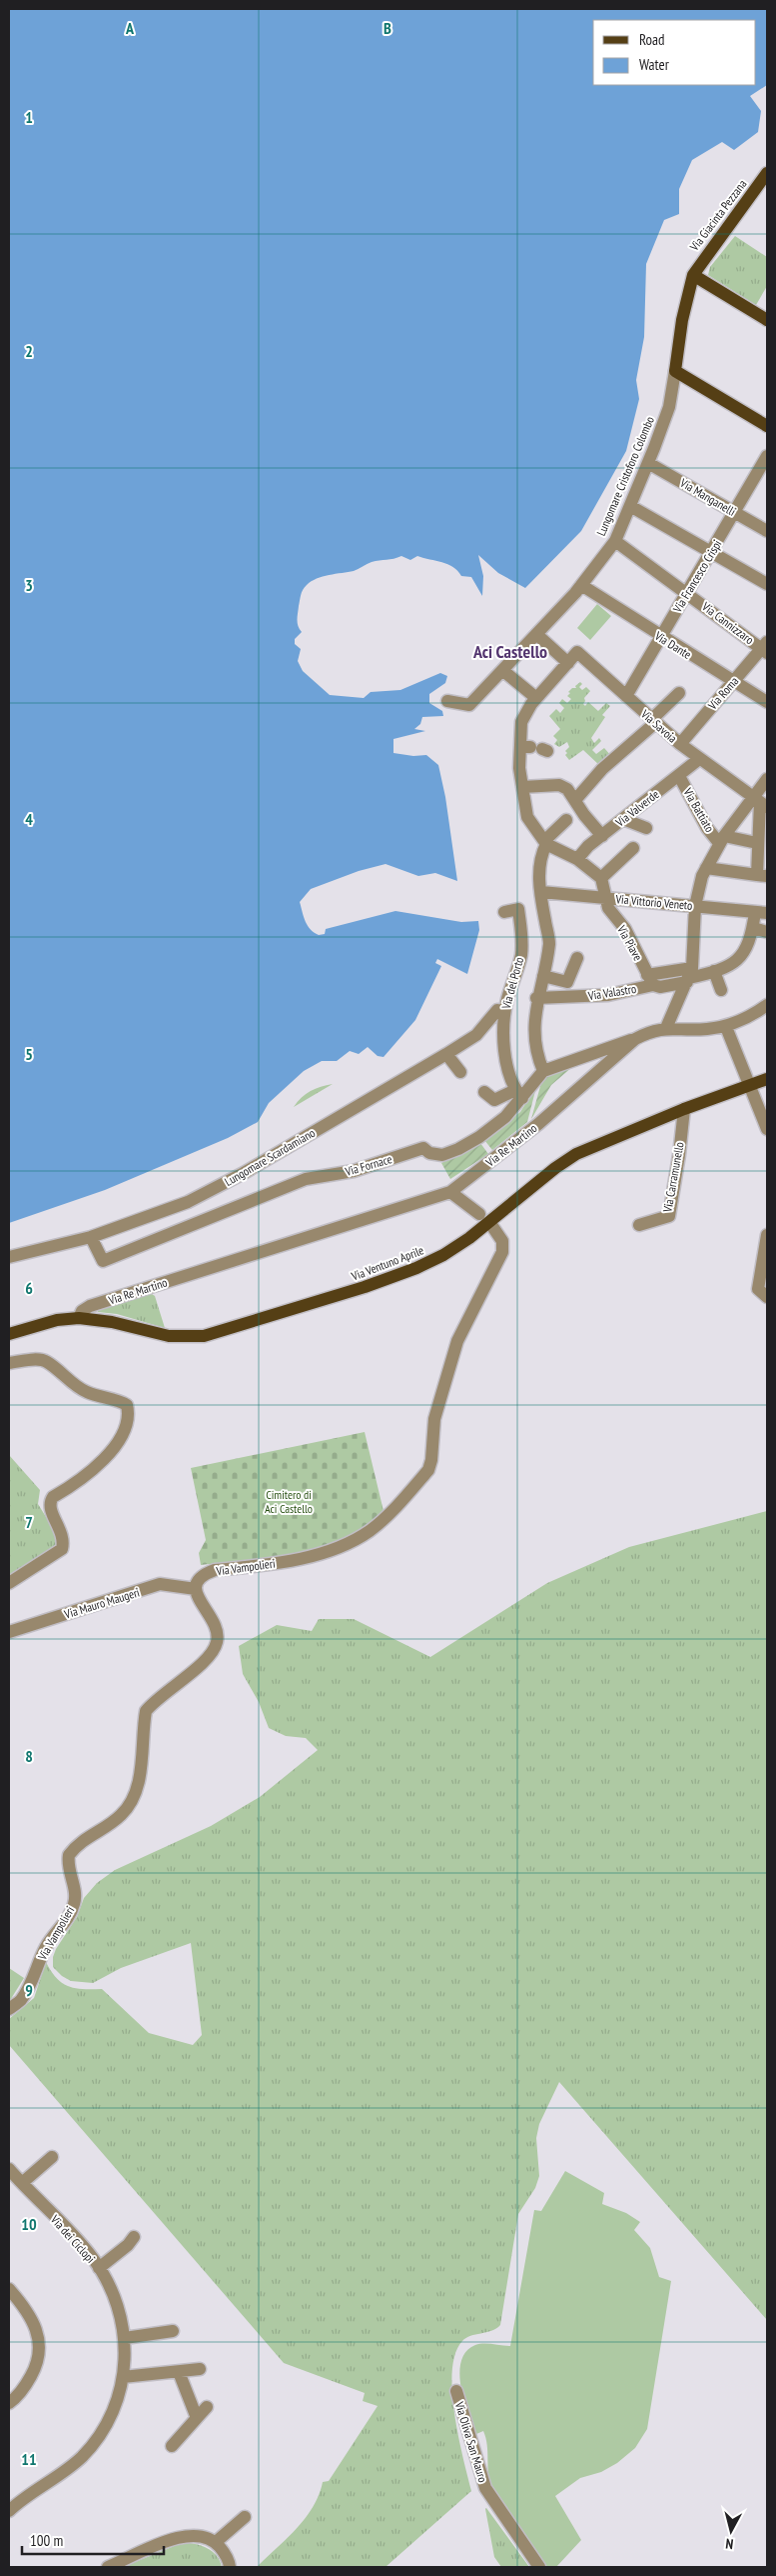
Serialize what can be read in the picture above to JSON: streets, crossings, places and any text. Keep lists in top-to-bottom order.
{
  "streets": {
    "main road": ["Via Giacinta Pezzana", "Lungomare Cristoforo Colombo", "Via Ventuno Aprile"],
    "street": [
      "Via Manganelli",
      "Via Francesco Crispi",
      "Via Cannizzaro",
      "Via Dante",
      "Via Roma",
      "Via Savoia",
      "Via Valverde",
      "Via Battiato",
      "Via Vittorio Veneto",
      "Via Piave",
      "Via del Porto",
      "Via Valastro",
      "Via Re Martino",
      "Lungomare Scardamiano",
      "Via Fornace",
      "Via Carramunello",
      "Via Vampolieri",
      "Via Mauro Maugeri",
      "Via dei Ciclopi",
      "Via Oliva San Mauro"
    ]
  },
  "crossings": [
    ["Via Giacinta Pezzana", "Lungomare Cristoforo Colombo"],
    ["Lungomare Cristoforo Colombo", "Via Manganelli"],
    ["Lungomare Cristoforo Colombo", "Via Cannizzaro"],
    ["Lungomare Cristoforo Colombo", "Via Dante"],
    ["Via Manganelli", "Via Francesco Crispi"],
    ["Via Francesco Crispi", "Via Cannizzaro"],
    ["Via Francesco Crispi", "Via Dante"],
    ["Via Francesco Crispi", "Via Savoia"],
    ["Via Cannizzaro", "Via Roma"],
    ["Via Dante", "Via Roma"],
    ["Via Roma", "Via Savoia"],
    ["Via Savoia", "Via Valverde"],
    ["Via Valverde", "Via Battiato"],
    ["Via Vittorio Veneto", "Via Piave"],
    ["Via Vittorio Veneto", "Via Valastro"],
    ["Via Piave", "Via Valastro"],
    ["Via del Porto", "Lungomare Scardamiano"],
    ["Via del Porto", "Via Fornace"],
    ["Via Re Martino", "Via Ventuno Aprile"],
    ["Lungomare Scardamiano", "Via Fornace"],
    ["Via Carramunello", "Via Ventuno Aprile"],
    ["Via Ventuno Aprile", "Via Vampolieri"],
    ["Via Vampolieri", "Via Mauro Maugeri"]
  ],
  "districts": ["Aci Castello"],
  "parks": ["Cimitero di Aci Castello"],
  "legend": ["Road", "Water"],
  "scale_bar": "100 m",
  "north": "bottom",
  "grid": {
    "columns": ["A", "B"],
    "rows": [
      "1",
      "2",
      "3",
      "4",
      "5",
      "6",
      "7",
      "8",
      "9",
      "10",
      "11"
    ]
  }
}
